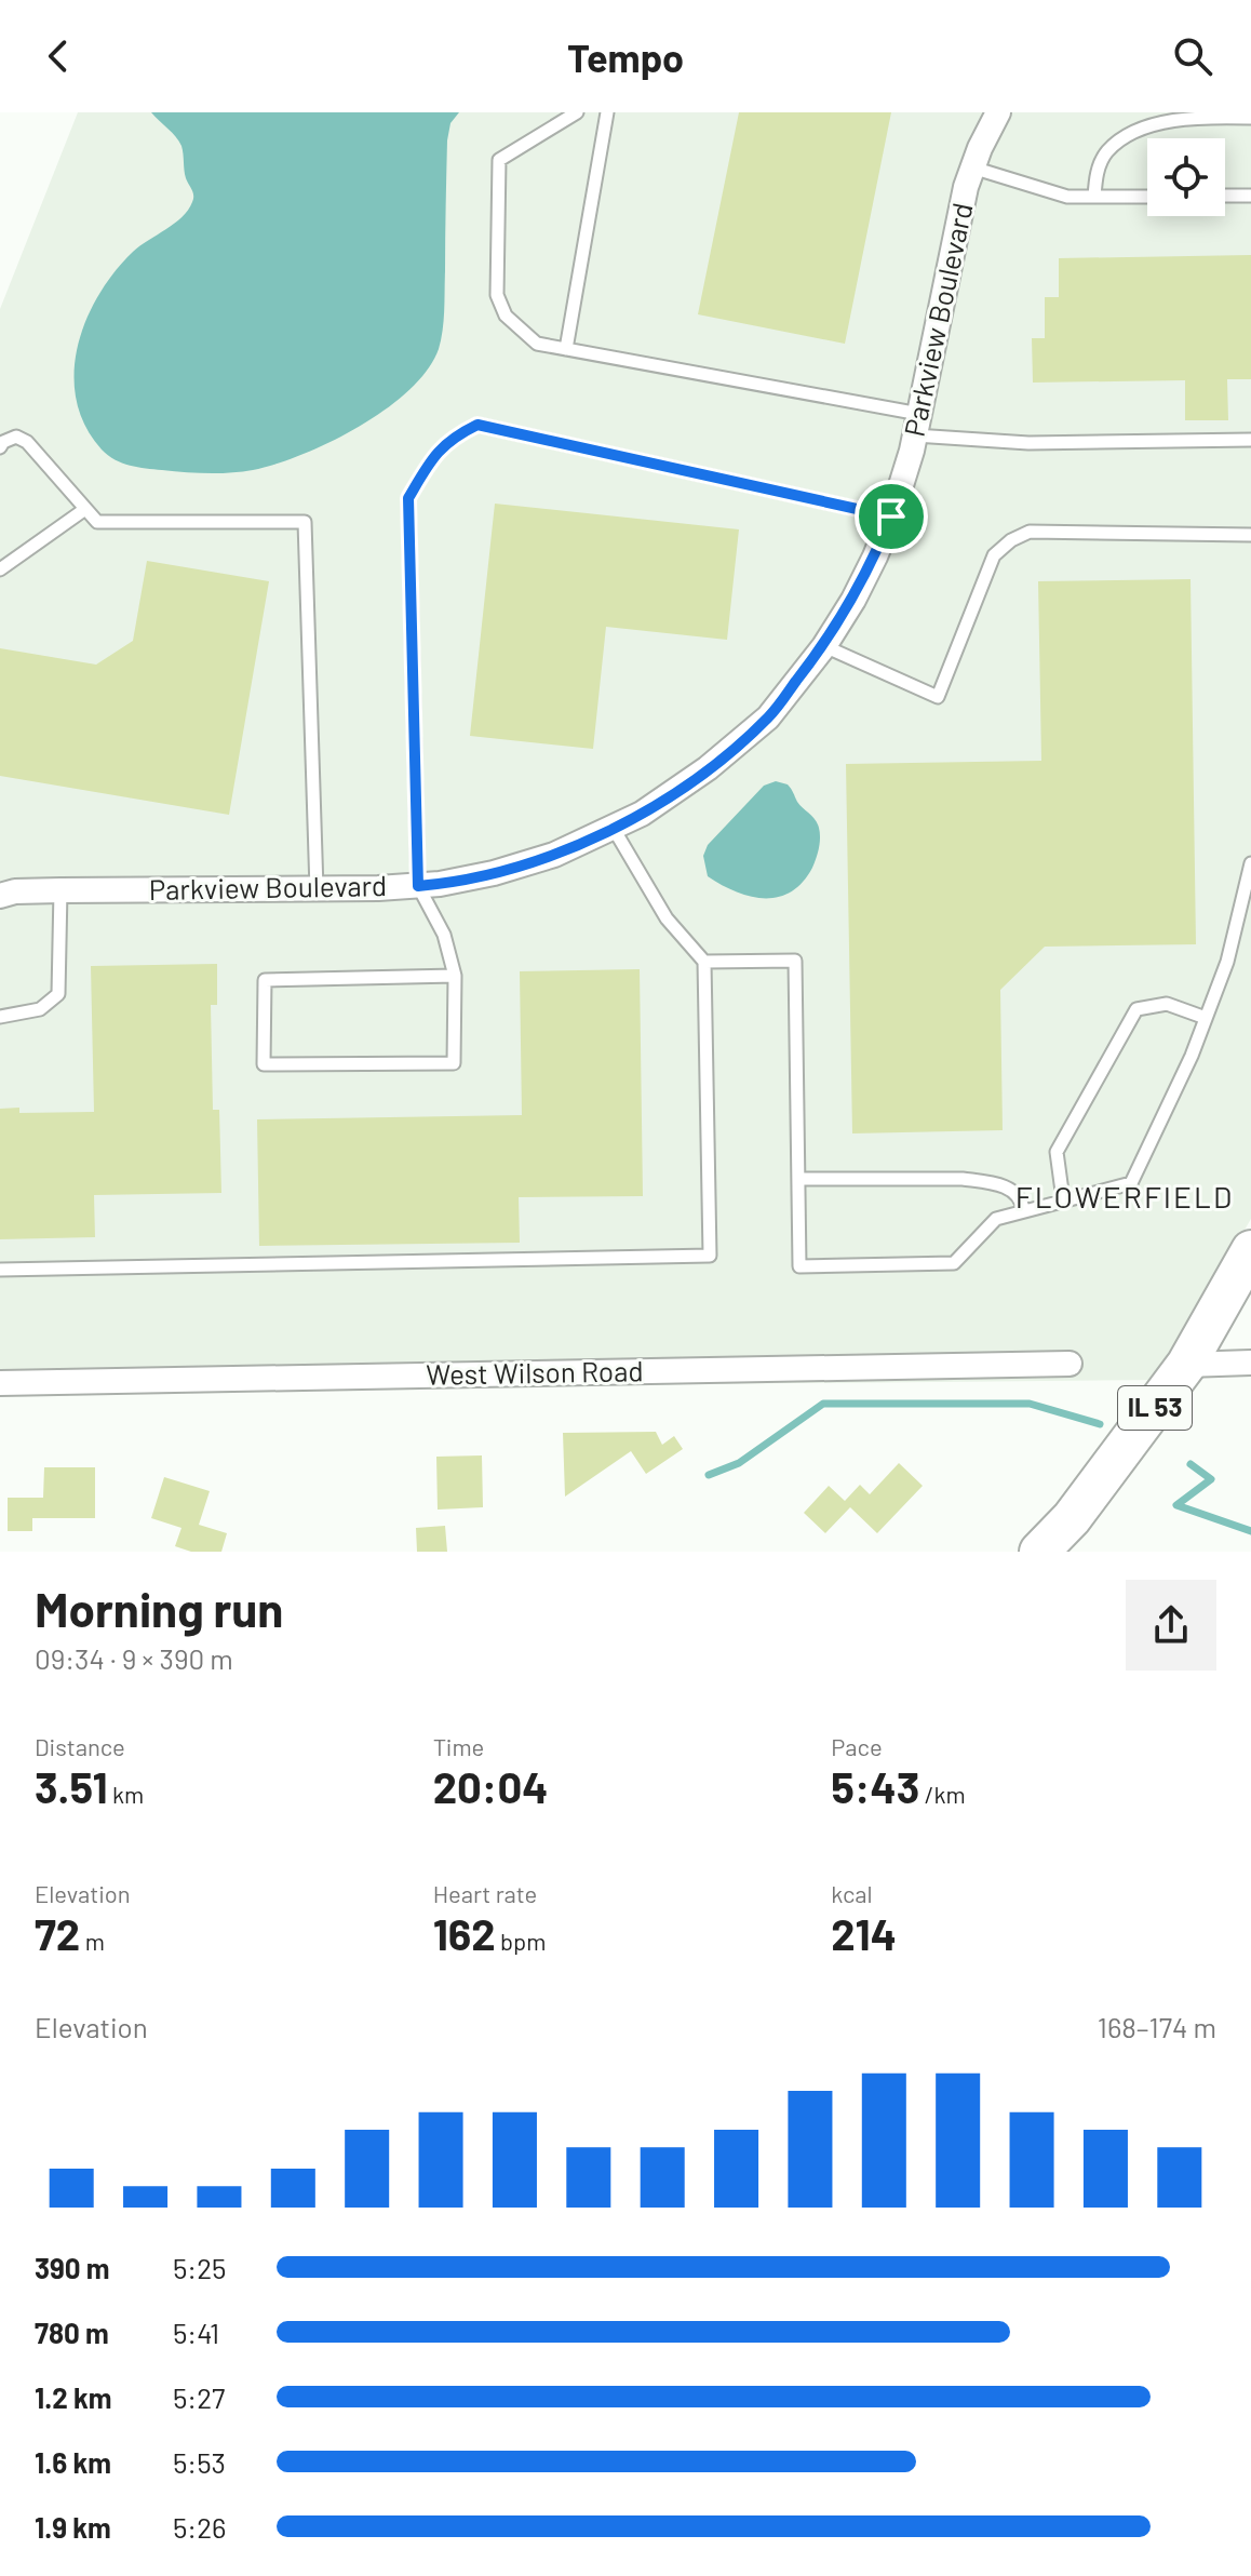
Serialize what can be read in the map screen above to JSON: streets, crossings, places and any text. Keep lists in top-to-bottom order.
{
  "streets": {
    "main road": ["IL 53"],
    "street": ["Parkview Boulevard", "West Wilson Road"]
  },
  "districts": ["FLOWERFIELD"],
  "page": {
    "header": "Tempo",
    "heading": ["Morning run", "09:34 · 9 × 390 m"],
    "stats": [
      ["Distance", "3.51 km"],
      ["Time", "20:04"],
      ["Pace", "5:43 /km"],
      ["Elevation", "72 m"],
      ["Heart rate", "162 bpm"],
      ["kcal", "214"]
    ],
    "chart": ["Elevation", "168–174 m"],
    "list": [
      {
        "name": "390 m",
        "note": "5:25"
      },
      {
        "name": "780 m",
        "note": "5:41"
      },
      {
        "name": "1.2 km",
        "note": "5:27"
      },
      {
        "name": "1.6 km",
        "note": "5:53"
      },
      {
        "name": "1.9 km",
        "note": "5:26"
      }
    ]
  }
}
